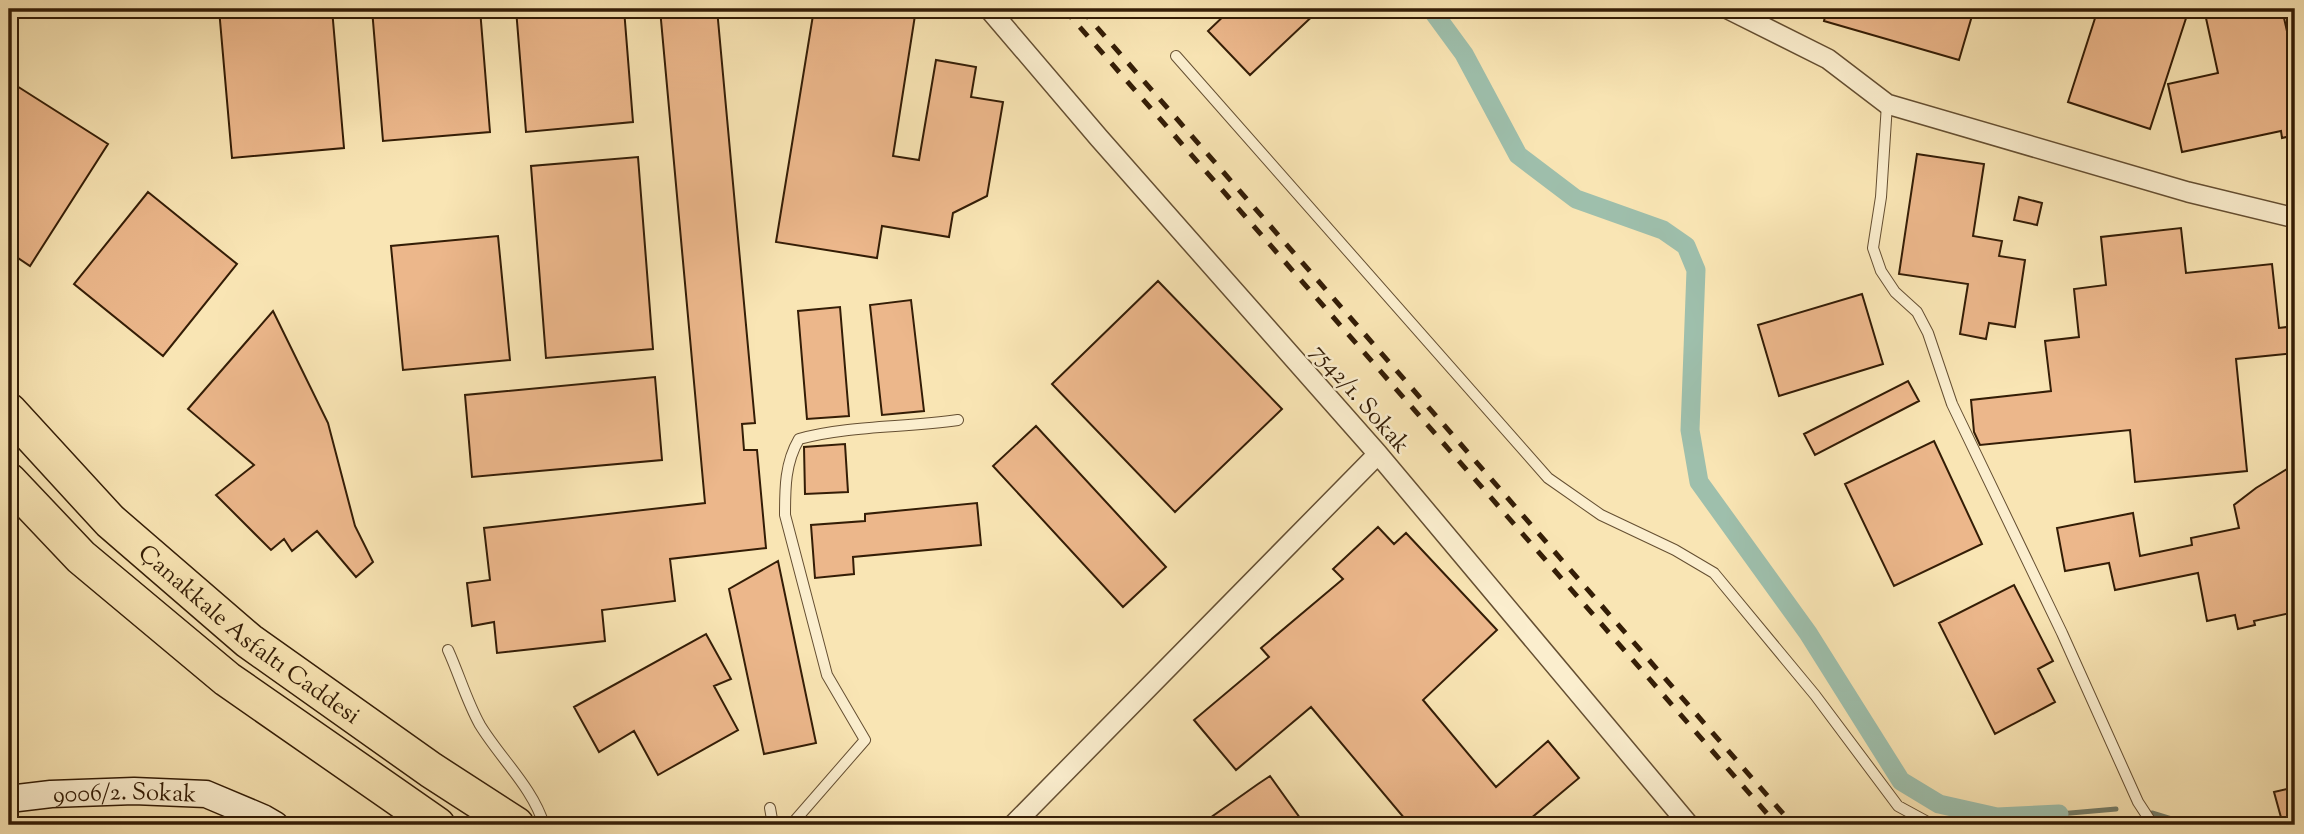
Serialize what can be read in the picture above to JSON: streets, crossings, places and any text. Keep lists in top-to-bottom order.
{
  "streets": {
    "highway": ["Çanakkale Asfaltı Caddesi"],
    "street": ["7542/1. Sokak", "9006/2. Sokak"]
  }
}
